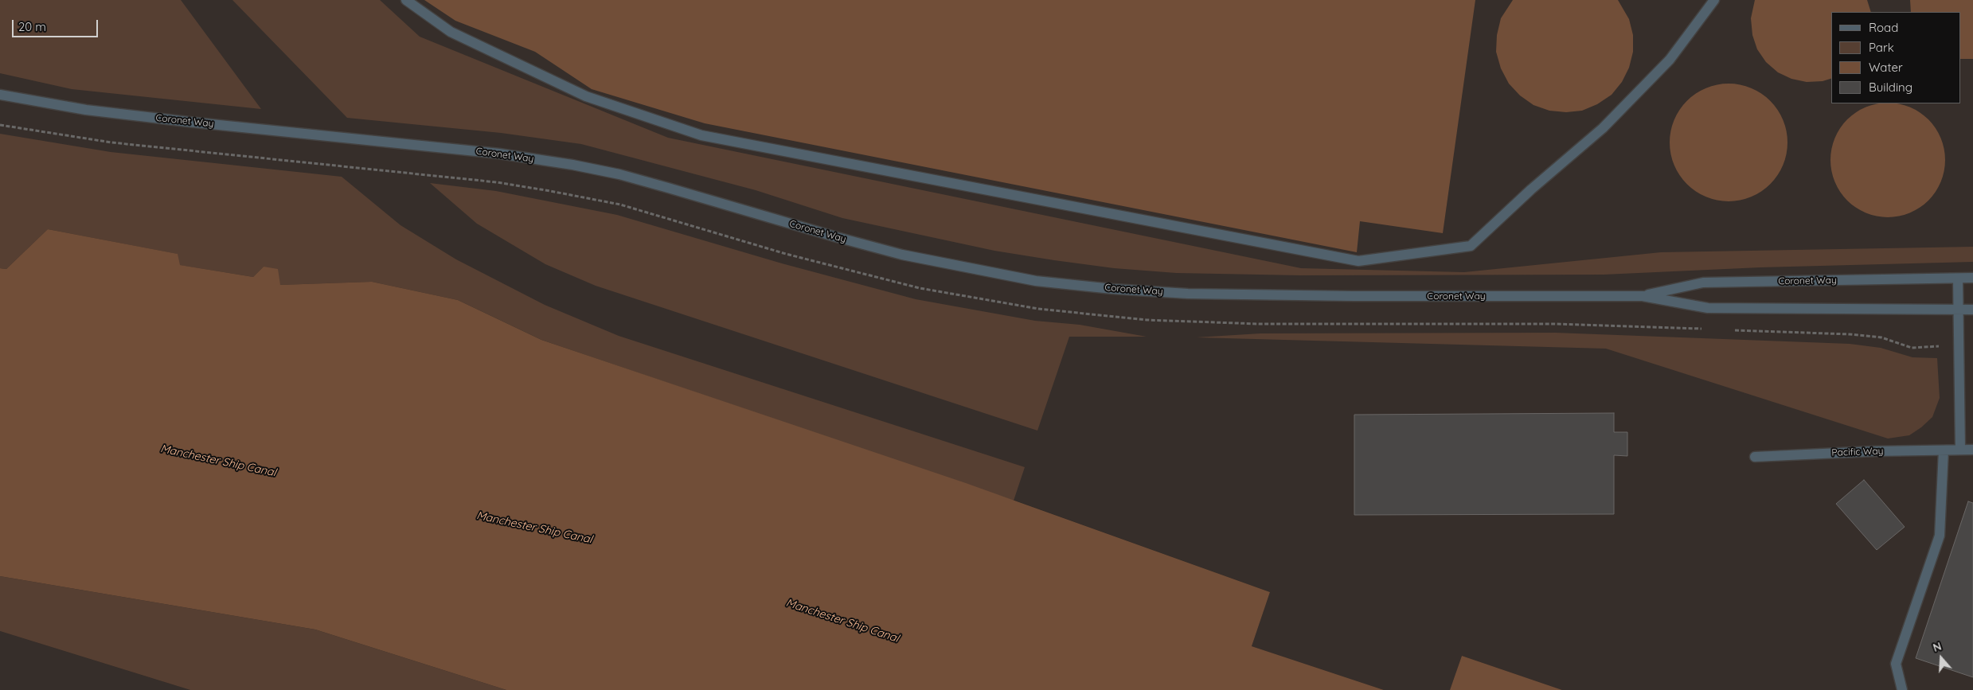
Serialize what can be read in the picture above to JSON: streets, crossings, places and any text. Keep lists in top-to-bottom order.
{
  "streets": {
    "street": ["Coronet Way", "Pacific Way"]
  },
  "water": ["Manchester Ship Canal"],
  "legend": [
    "Road",
    "Park",
    "Water",
    "Building"
  ],
  "scale_bar": "20 m",
  "north": "top"
}
